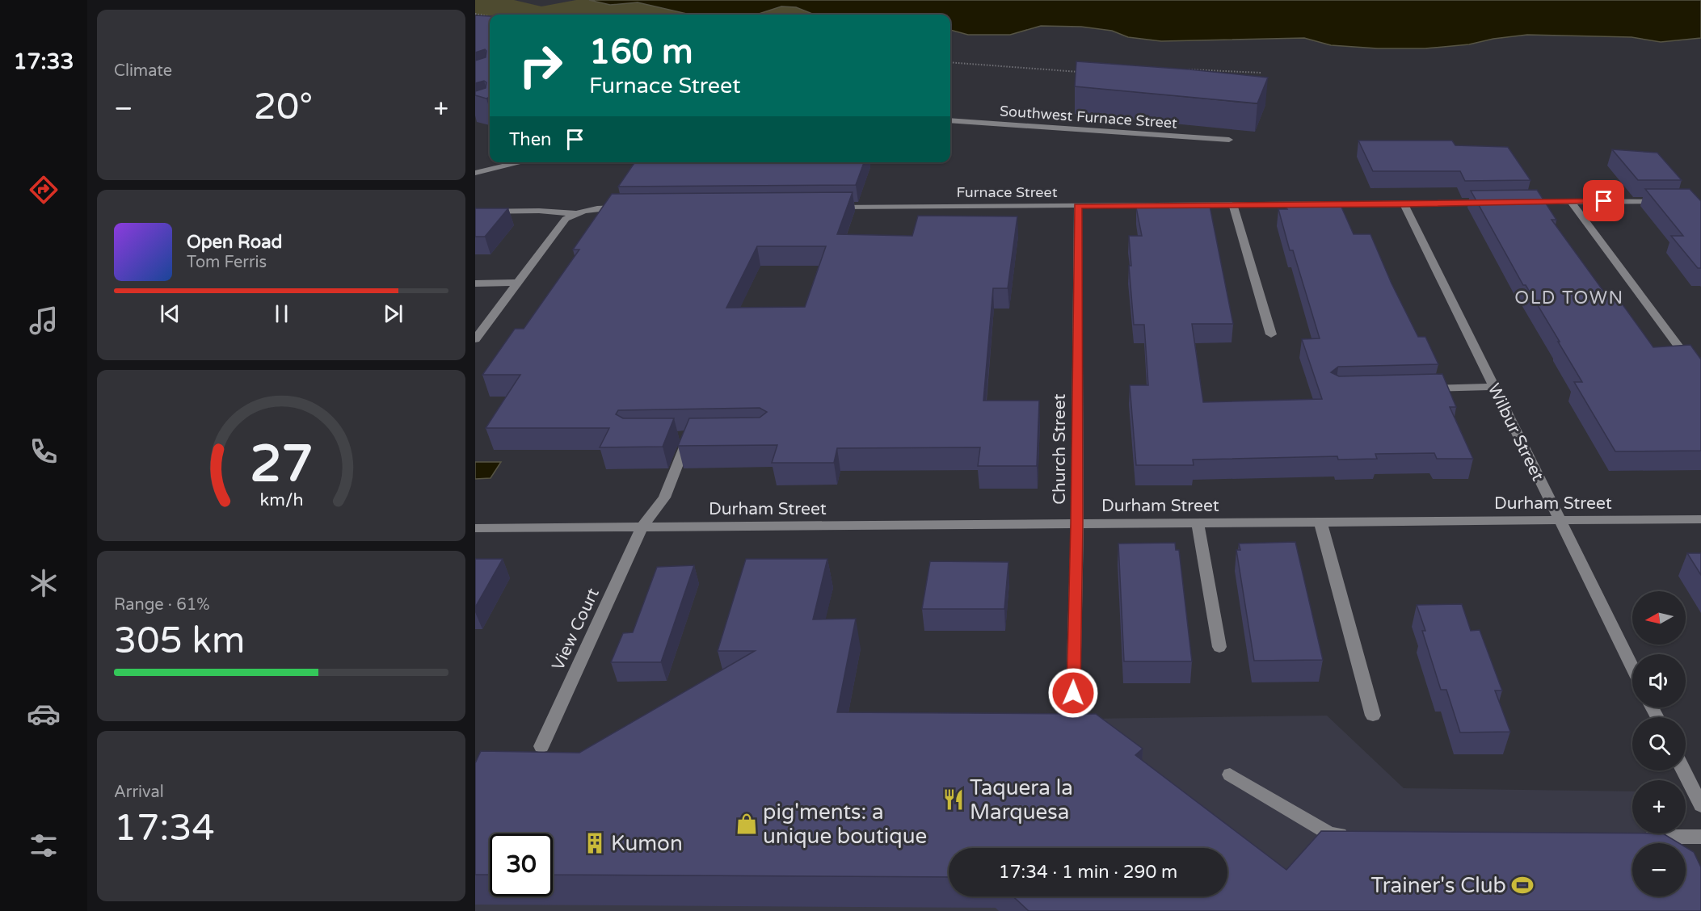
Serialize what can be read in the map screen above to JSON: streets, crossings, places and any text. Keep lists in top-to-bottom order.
{
  "streets": {
    "street": [
      "Southwest Furnace Street",
      "Furnace Street",
      "Wilbur Street",
      "Church Street",
      "Durham Street",
      "View Court"
    ]
  },
  "crossings": [
    ["Furnace Street", "Wilbur Street"],
    ["Furnace Street", "Church Street"],
    ["Wilbur Street", "Durham Street"],
    ["Church Street", "Durham Street"],
    ["Durham Street", "View Court"]
  ],
  "districts": ["OLD TOWN"],
  "places": {
    "restaurant": ["Taquera la Marquesa"],
    "shop": ["pig'ments: a unique boutique"],
    "building": ["Kumon"],
    "sports": ["Trainer's Club"]
  },
  "north": "left",
  "page": {
    "tabs": "17:33",
    "tile": [
      "Climate",
      ["Range · 61%", "305 km"],
      ["Arrival", "17:34"]
    ],
    "turn": ["160 m", "Furnace Street"],
    "heat": ["−", "20°", "+"],
    "then": "Then",
    "song": ["Open Road", "Tom Ferris"],
    "map_buttons": ["+", "−"],
    "limit": "30",
    "trip": "17:34 · 1 min · 290 m",
    "gauge": ["27", "km/h"]
  }
}
